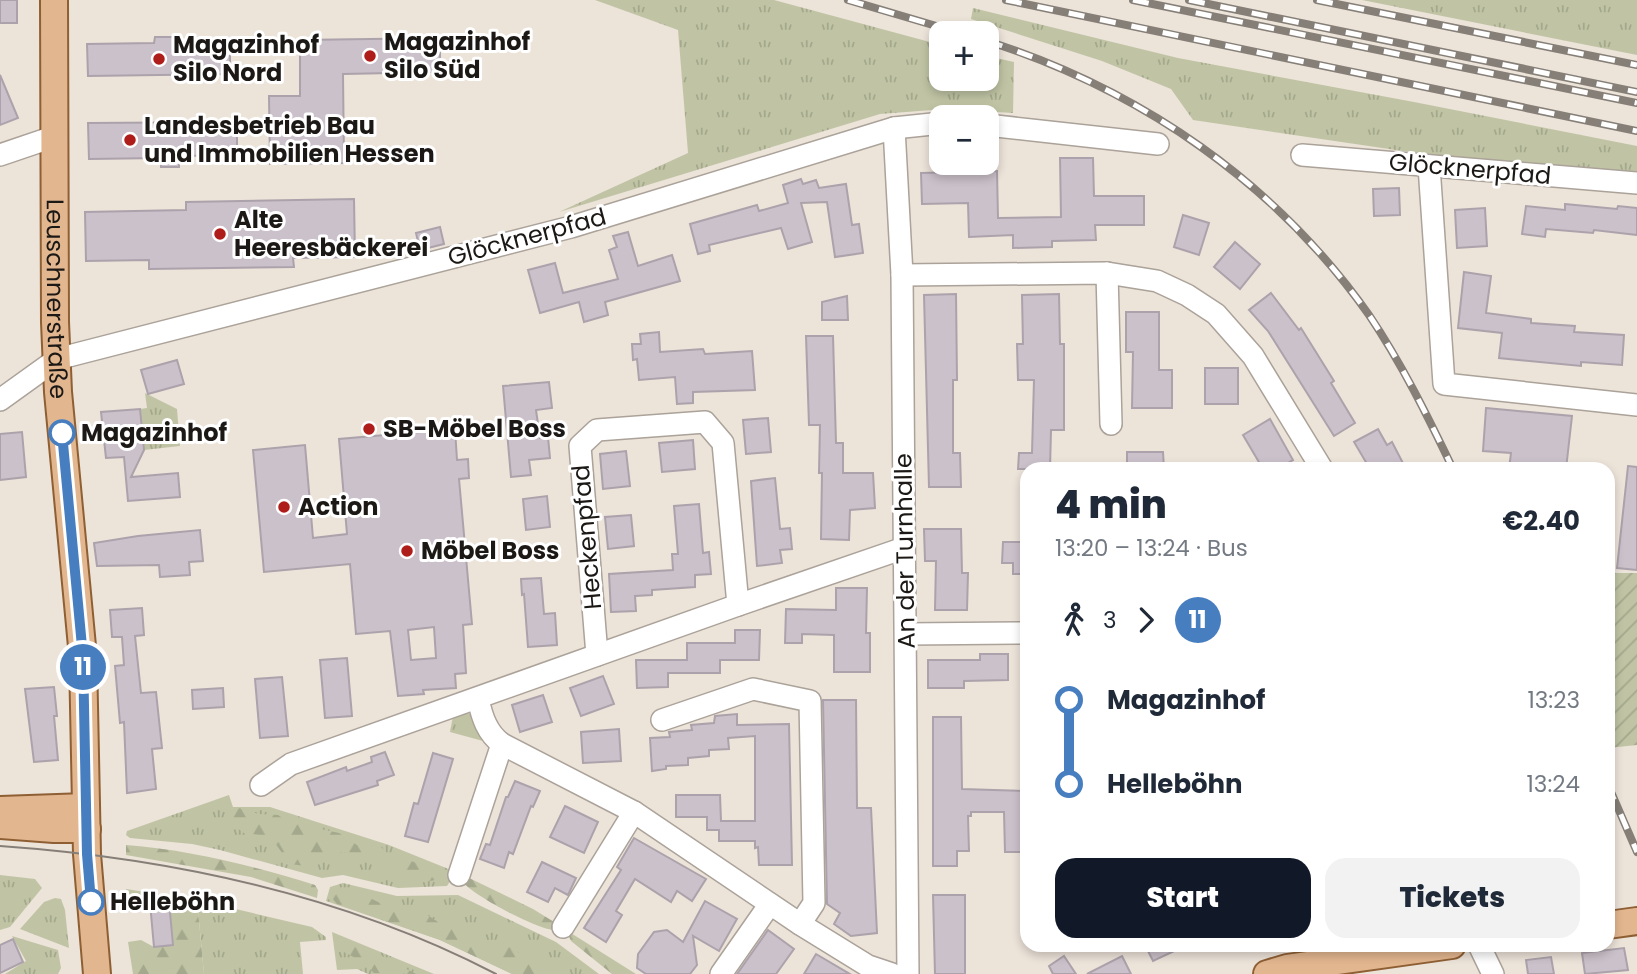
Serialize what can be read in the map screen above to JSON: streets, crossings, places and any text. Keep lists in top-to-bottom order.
{
  "streets": {
    "main road": ["Leuschnerstraße"],
    "street": ["Glöcknerpfad", "Heckenpfad", "An der Turnhalle"]
  },
  "crossings": [
    ["Glöcknerpfad", "Leuschnerstraße"],
    ["Glöcknerpfad", "An der Turnhalle"]
  ],
  "places": [
    "Magazinhof Silo Süd",
    "Magazinhof Silo Nord",
    "Landesbetrieb Bau und Immobilien Hessen",
    "Alte Heeresbäckerei",
    "SB-Möbel Boss",
    "Magazinhof",
    "Action",
    "Möbel Boss",
    "Helleböhn"
  ],
  "lines": ["bus line 11"],
  "page": {
    "on_map": "11",
    "map_buttons": ["+", "−"],
    "heading": ["4 min", "13:20 – 13:24 · Bus", "€2.40"],
    "legs": ["3", "11"],
    "list": [
      {
        "name": "Magazinhof",
        "value": "13:23"
      },
      {
        "name": "Helleböhn",
        "value": "13:24"
      }
    ],
    "buttons": ["Start", "Tickets"]
  }
}
